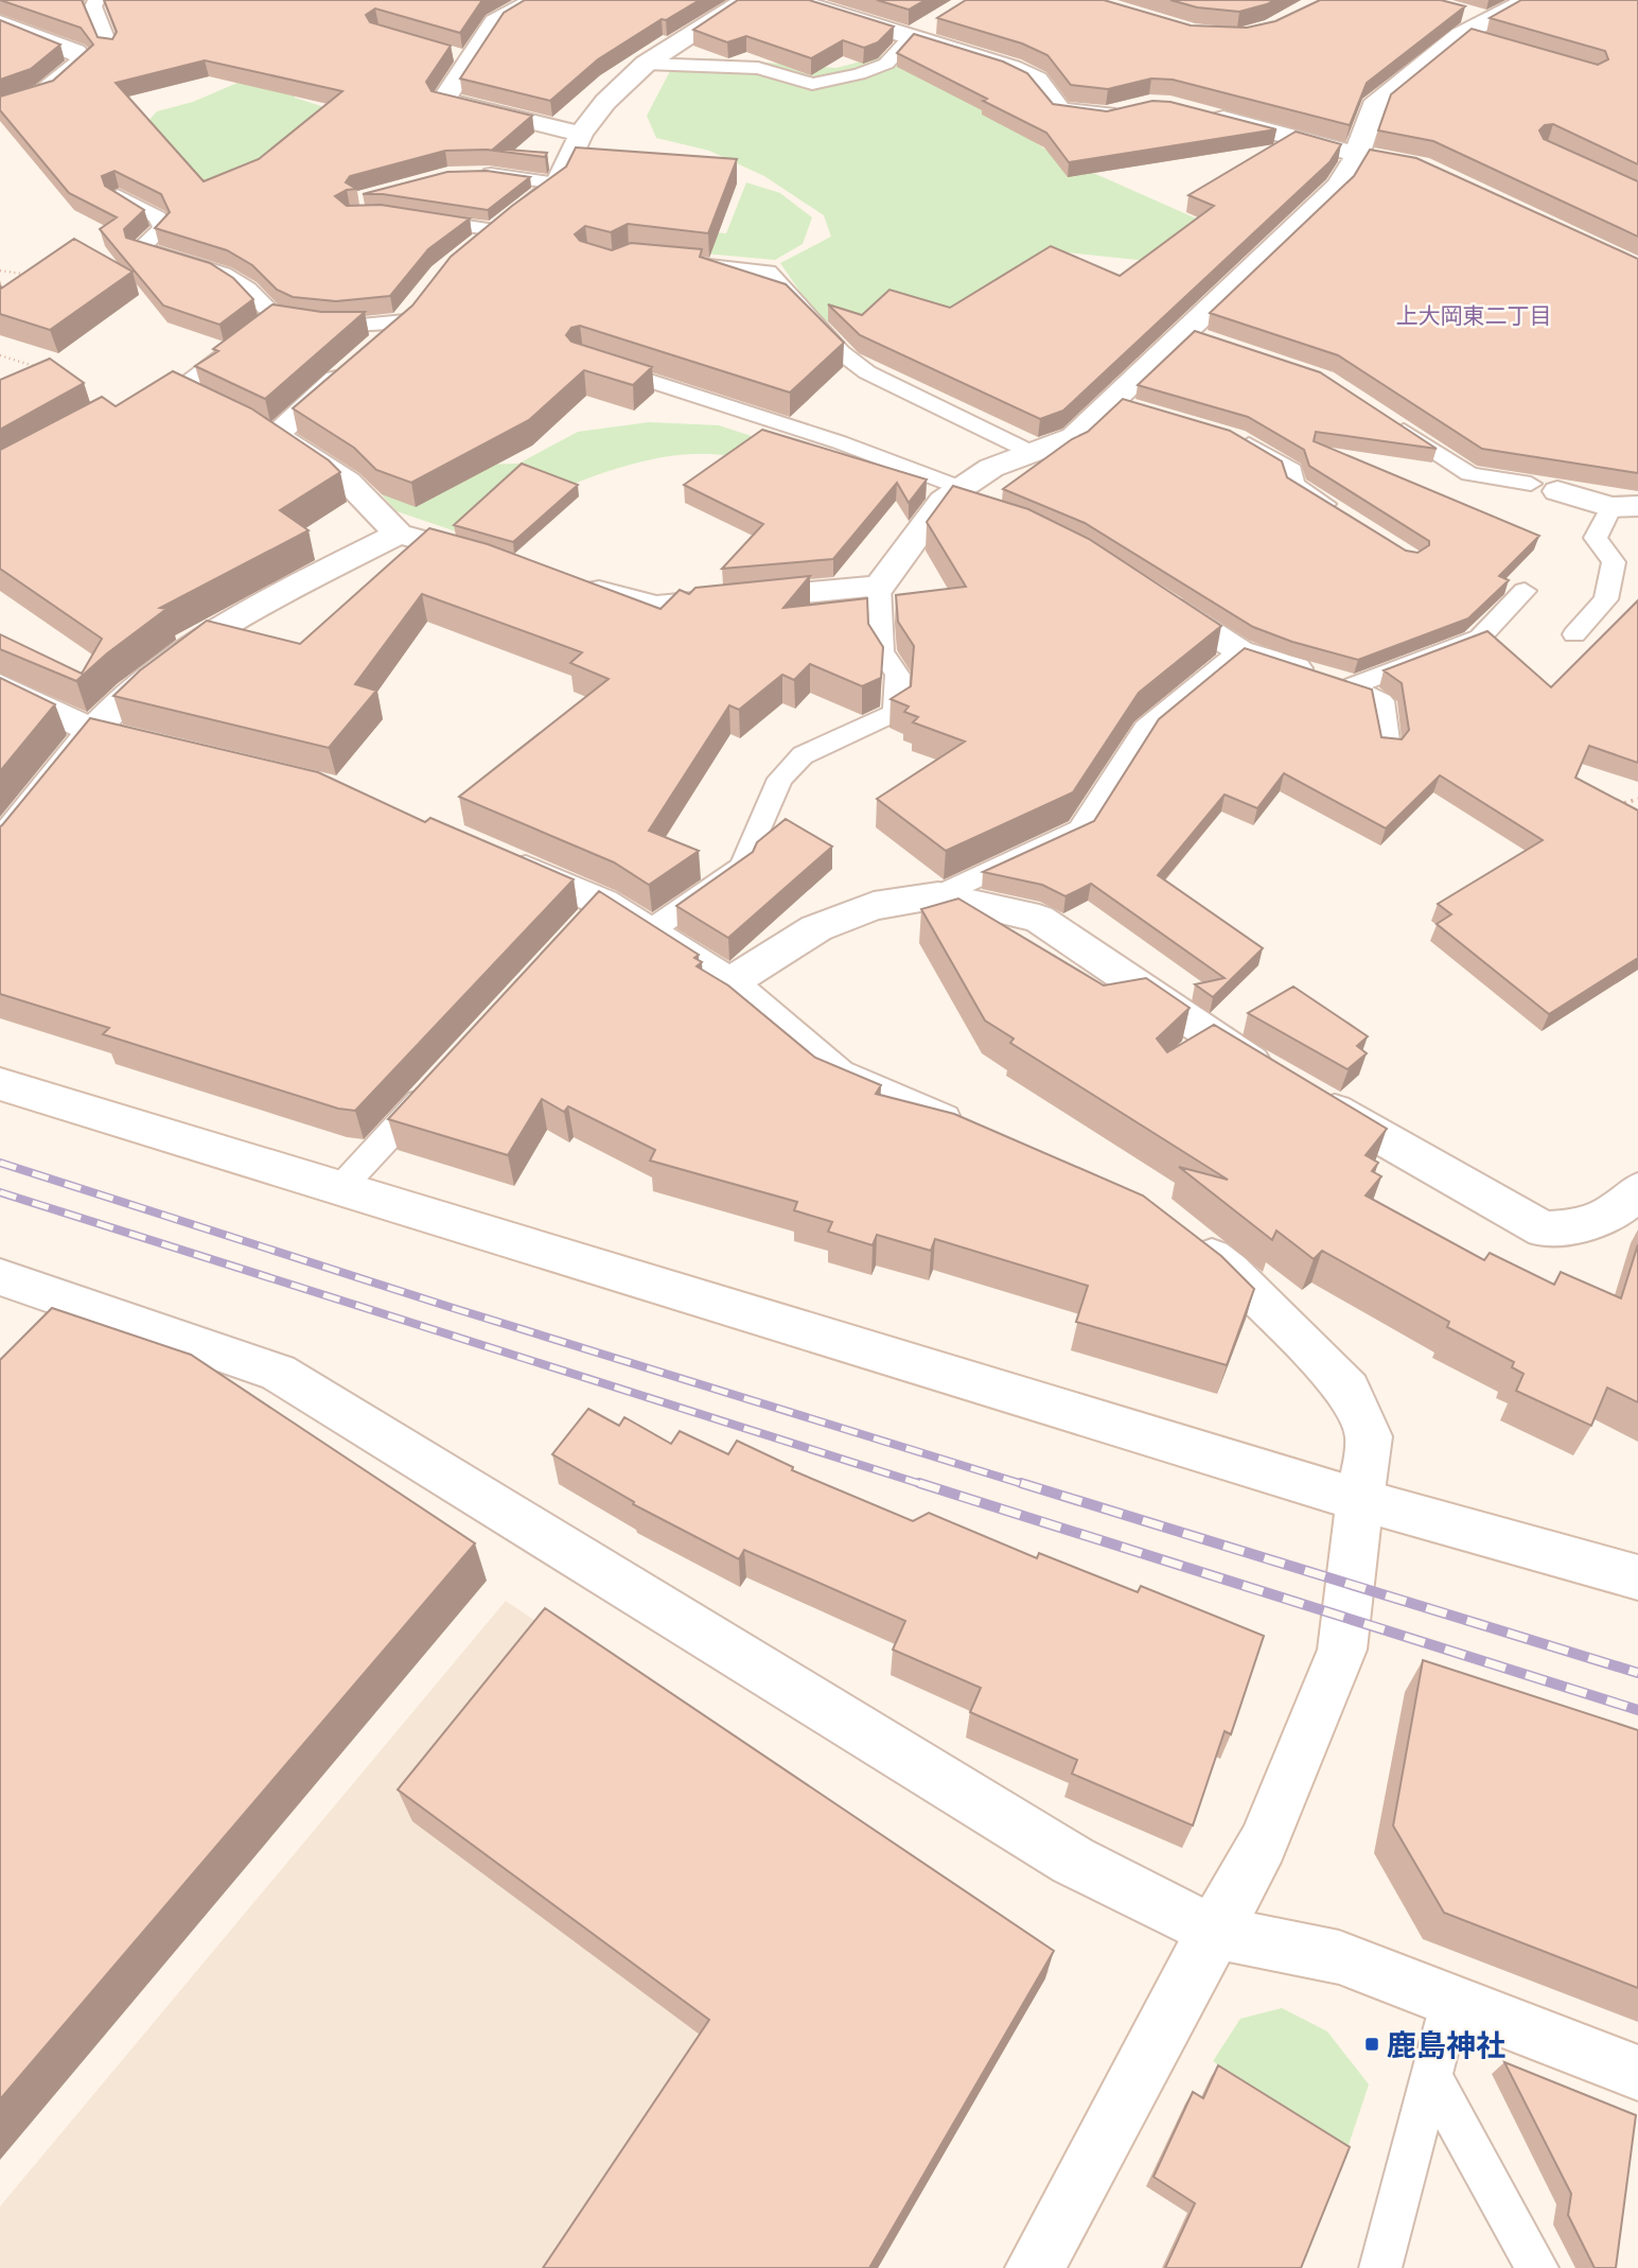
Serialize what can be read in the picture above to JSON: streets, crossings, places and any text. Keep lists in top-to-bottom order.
{
  "districts": ["上大岡東二丁目"],
  "places": {
    "transit": ["鹿島神社"]
  }
}
